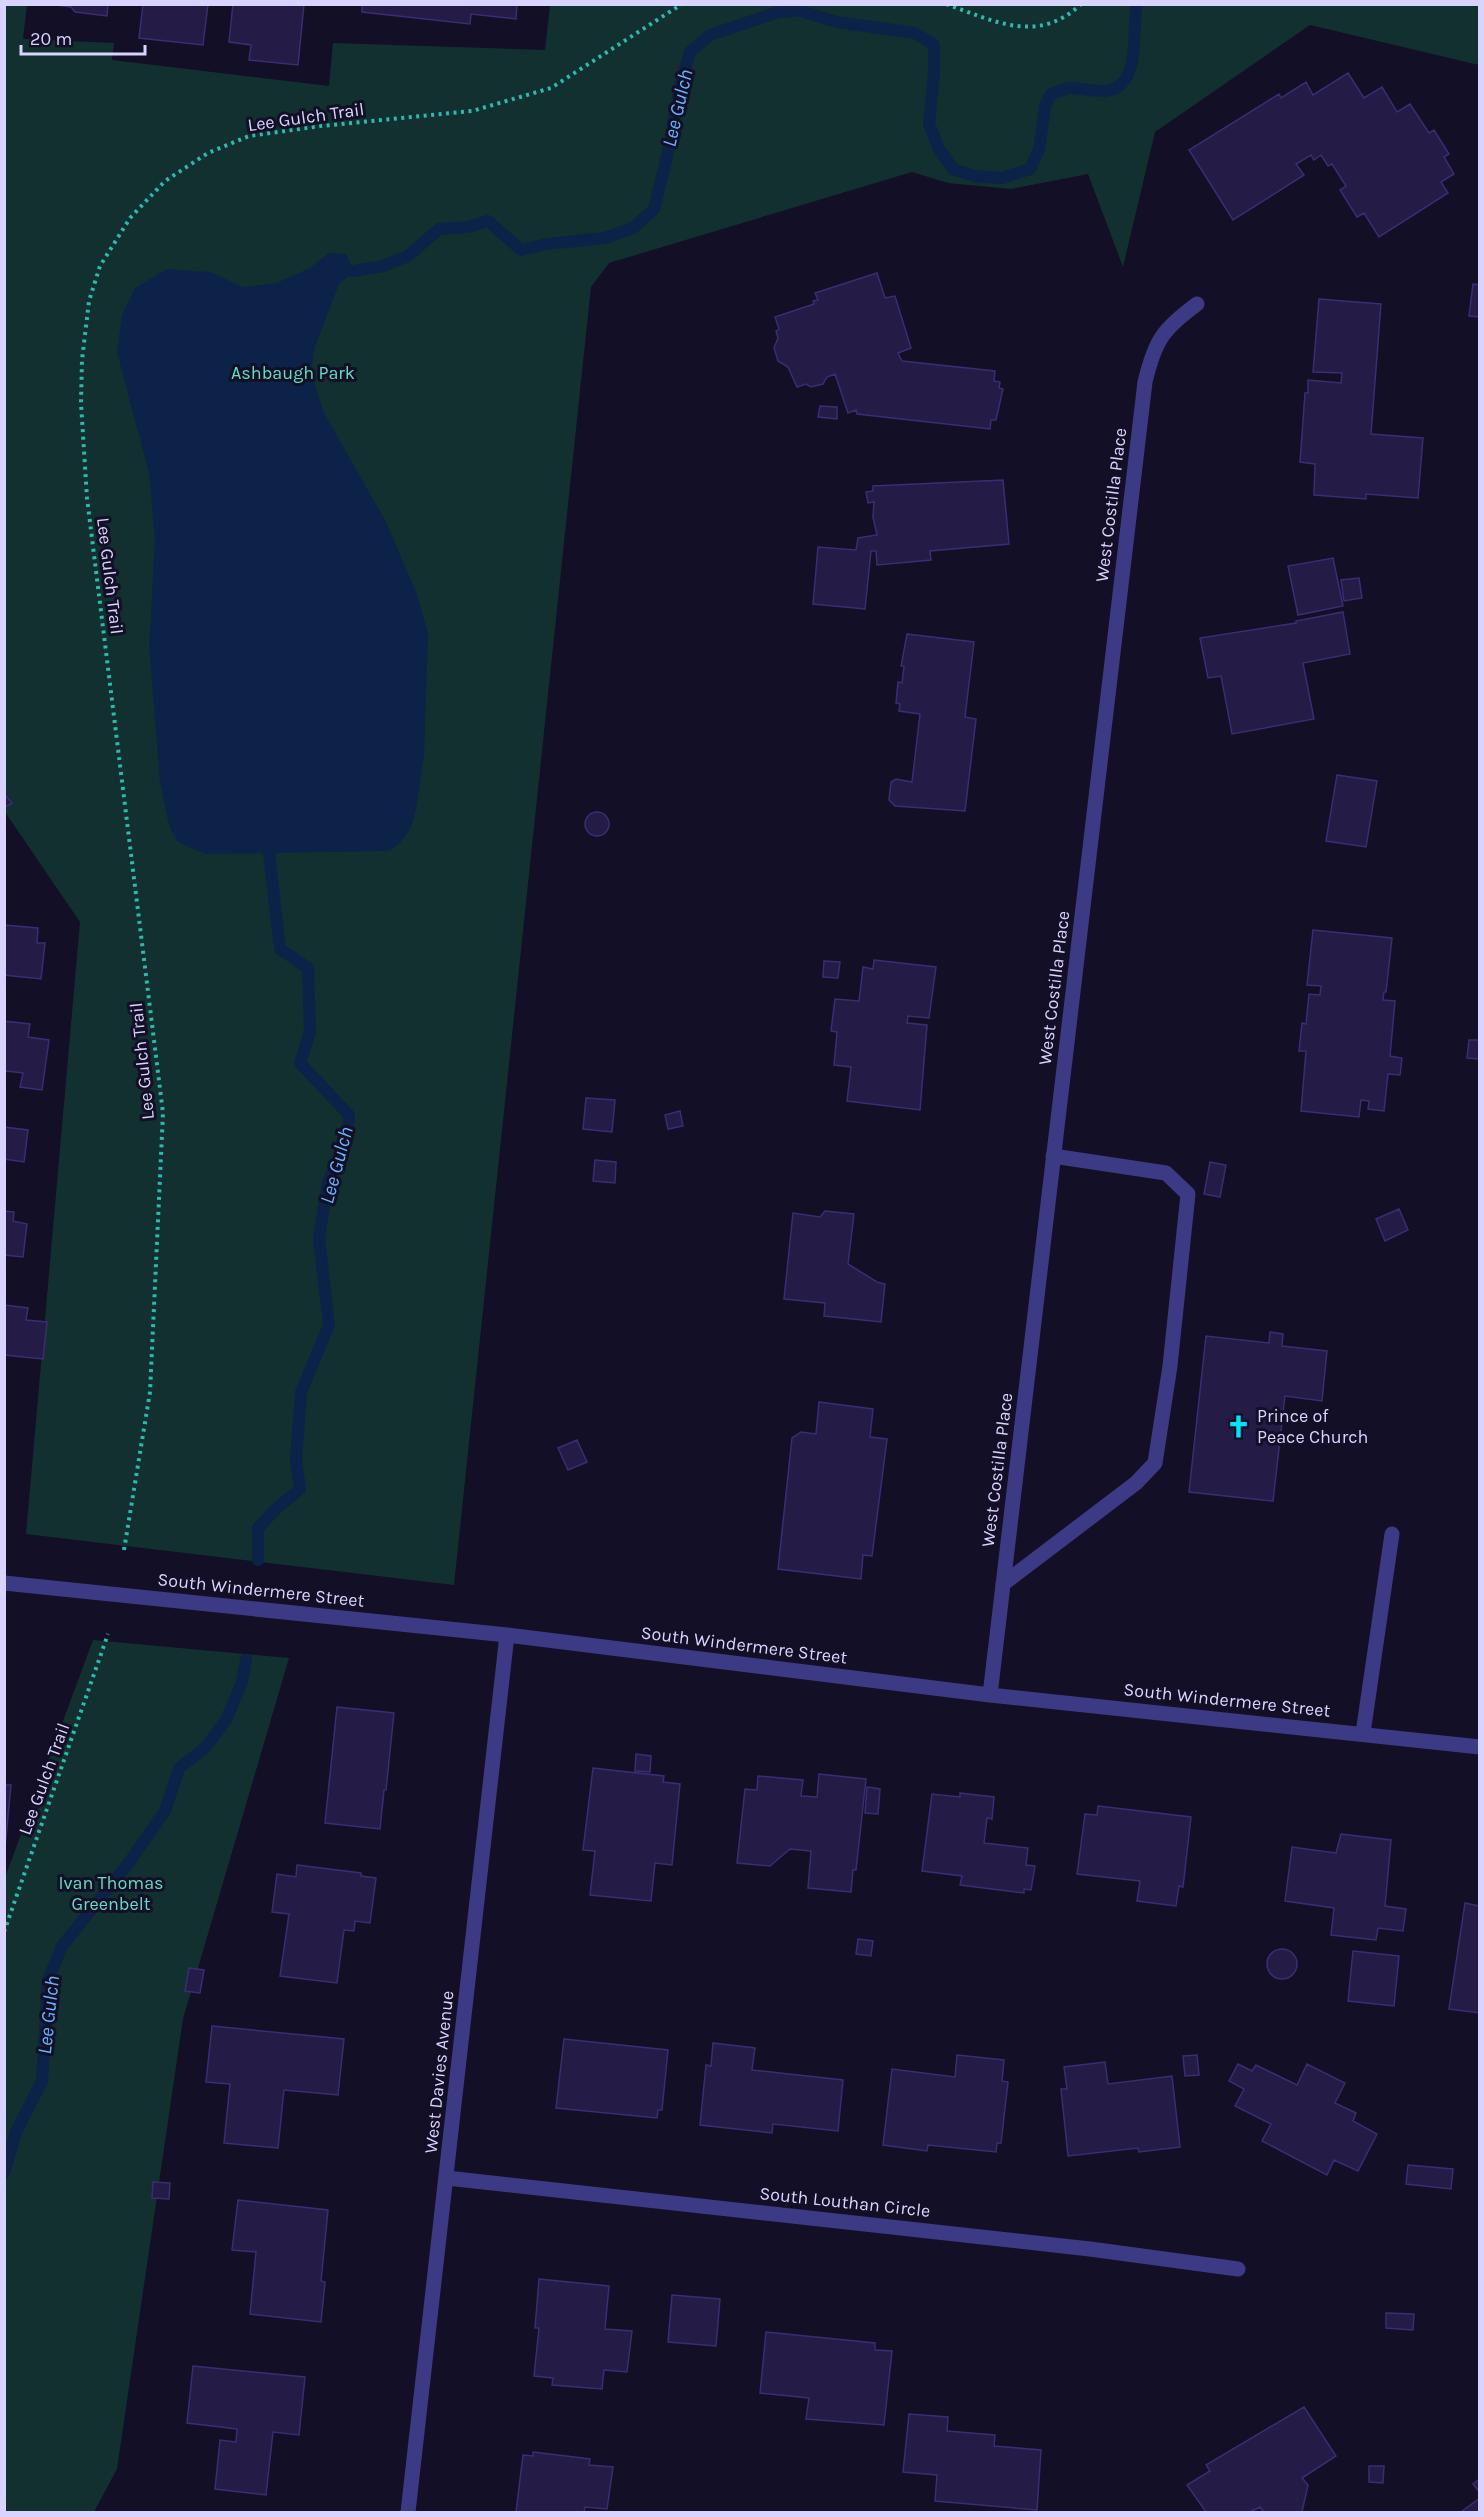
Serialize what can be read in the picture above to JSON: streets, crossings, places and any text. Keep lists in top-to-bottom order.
{
  "streets": {
    "street": [
      "West Costilla Place",
      "South Windermere Street",
      "West Davies Avenue",
      "South Louthan Circle"
    ],
    "path": ["Lee Gulch Trail"]
  },
  "crossings": [
    ["West Costilla Place", "South Windermere Street"],
    ["South Windermere Street", "West Davies Avenue"],
    ["West Davies Avenue", "South Louthan Circle"]
  ],
  "water": ["Lee Gulch"],
  "parks": ["Ashbaugh Park", "Ivan Thomas Greenbelt"],
  "places": {
    "church": ["Prince of Peace Church"]
  },
  "scale_bar": "20 m"
}
